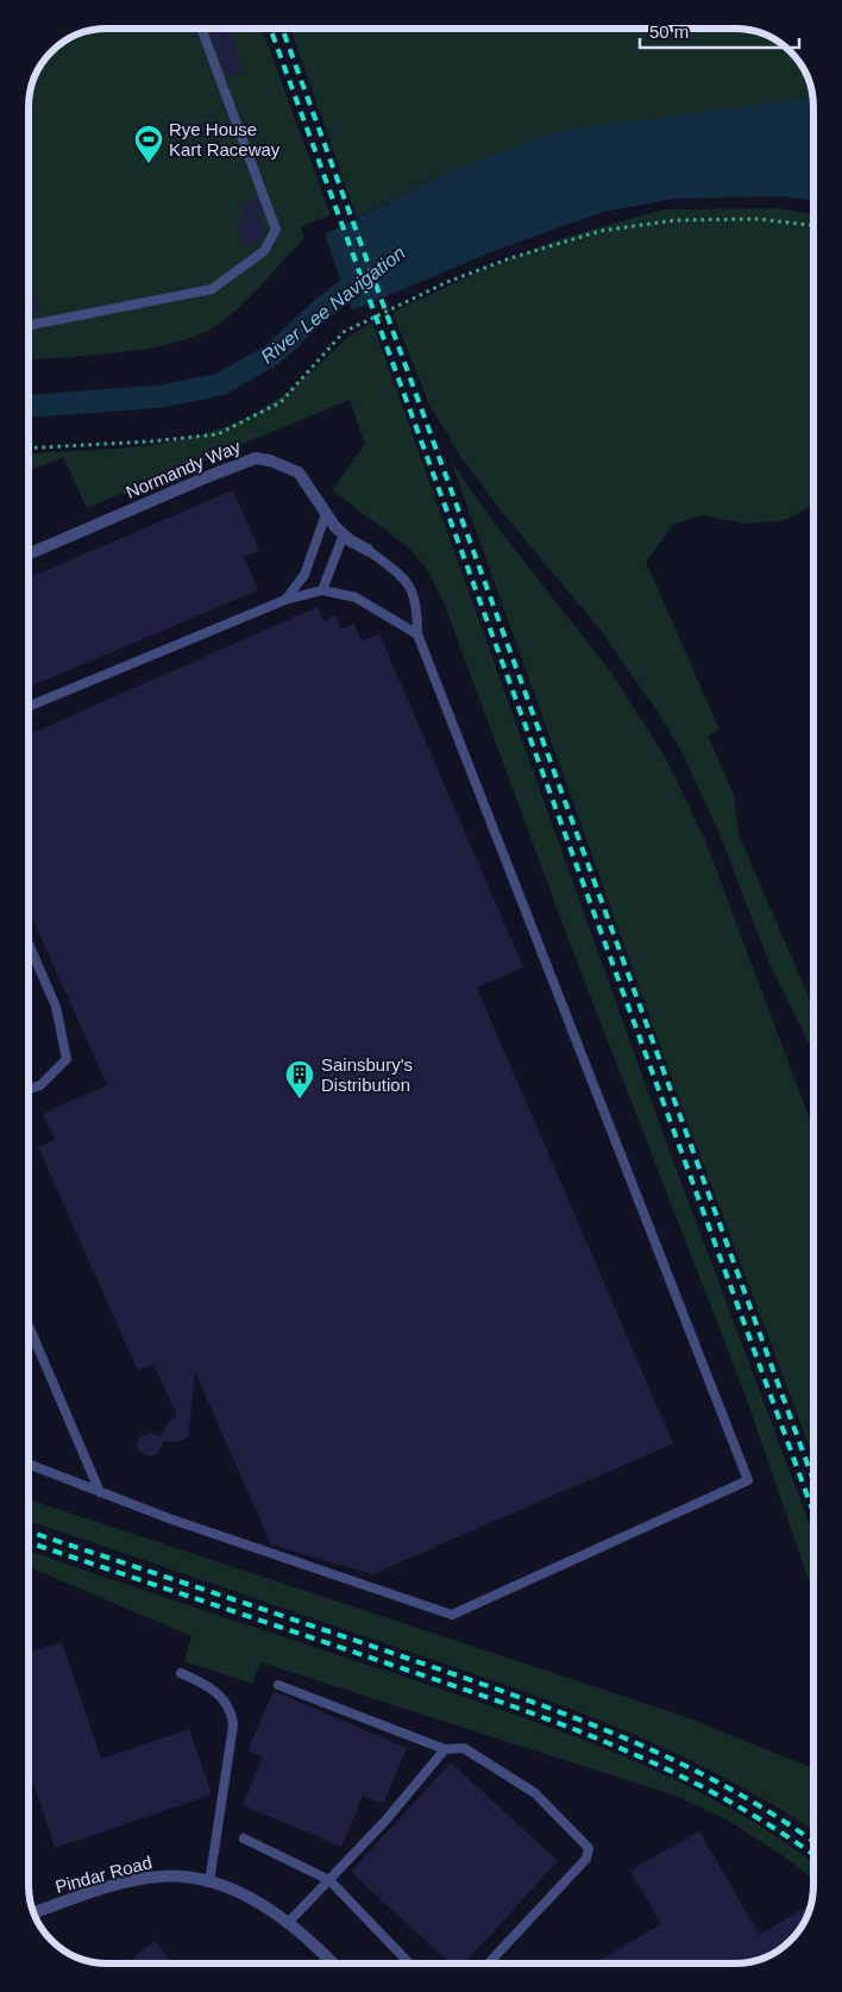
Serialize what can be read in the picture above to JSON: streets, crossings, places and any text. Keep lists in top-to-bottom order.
{
  "streets": {
    "street": ["Normandy Way", "Pindar Road"]
  },
  "water": ["River Lee Navigation"],
  "places": {
    "sports": ["Rye House Kart Raceway"],
    "building": ["Sainsbury's Distribution"]
  },
  "scale_bar": "50 m"
}
